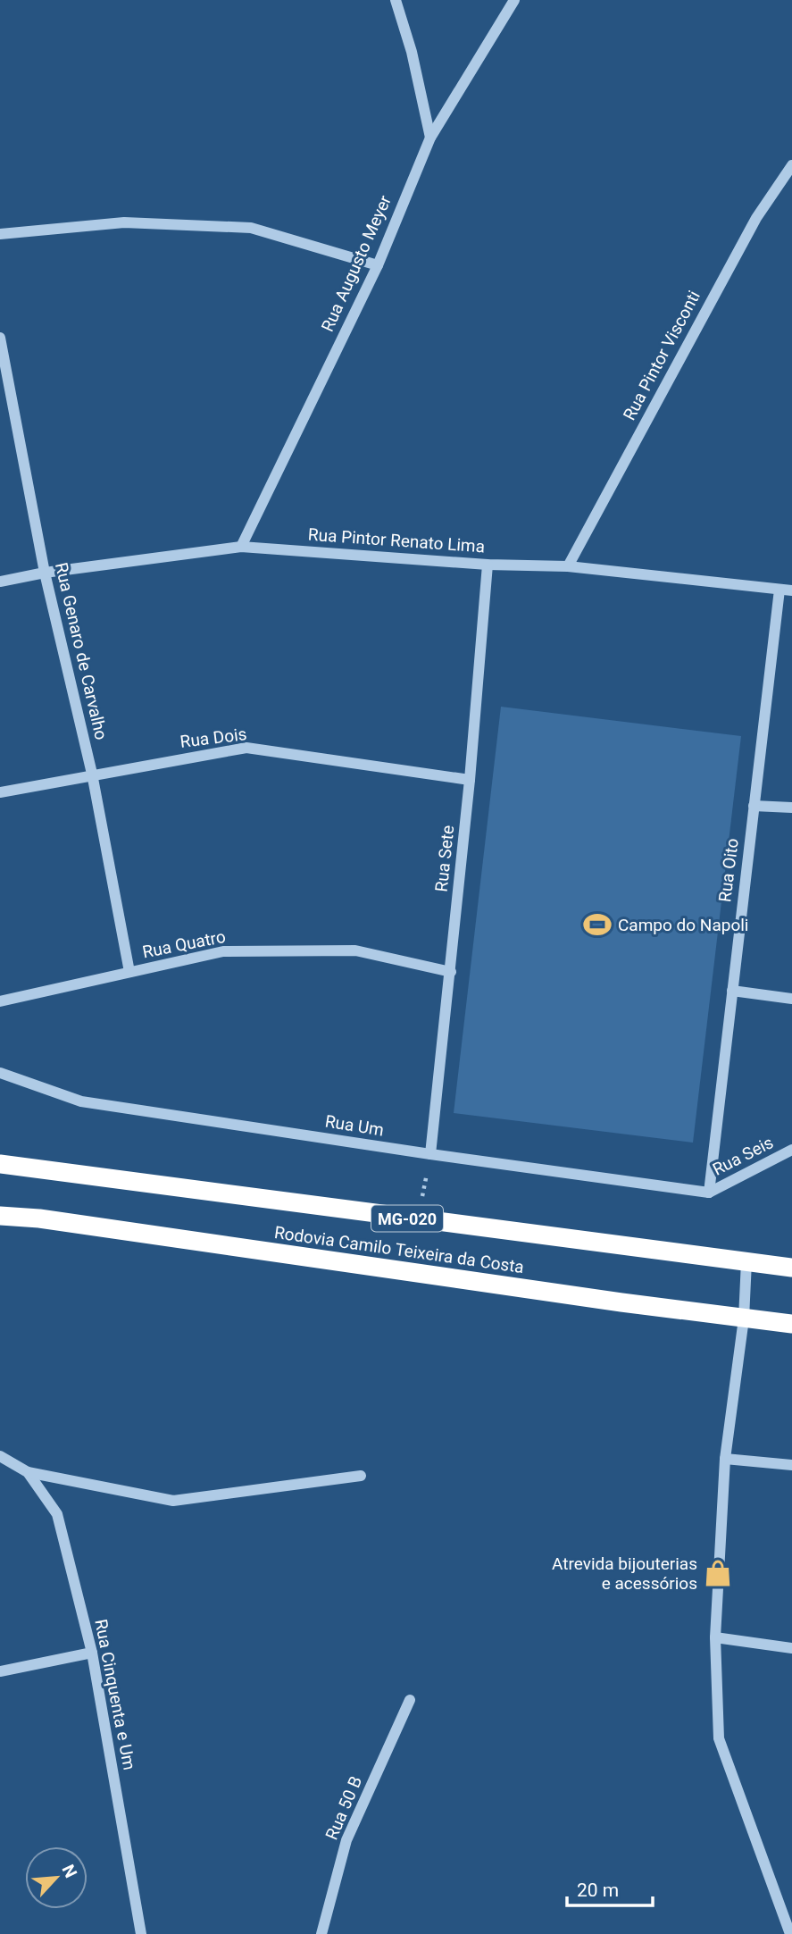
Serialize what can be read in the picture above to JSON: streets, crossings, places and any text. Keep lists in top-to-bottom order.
{
  "streets": {
    "highway": ["MG-020", "Rodovia Camilo Teixeira da Costa"],
    "street": [
      "Rua Augusto Meyer",
      "Rua Pintor Visconti",
      "Rua Pintor Renato Lima",
      "Rua Genaro de Carvalho",
      "Rua Dois",
      "Rua Sete",
      "Rua Oito",
      "Rua Quatro",
      "Rua Um",
      "Rua Seis",
      "Rua Cinquenta e Um",
      "Rua 50 B"
    ]
  },
  "crossings": [
    ["Rua Augusto Meyer", "Rua Pintor Renato Lima"],
    ["Rua Pintor Visconti", "Rua Pintor Renato Lima"],
    ["Rua Pintor Renato Lima", "Rua Genaro de Carvalho"],
    ["Rua Pintor Renato Lima", "Rua Sete"],
    ["Rua Pintor Renato Lima", "Rua Oito"],
    ["Rua Genaro de Carvalho", "Rua Dois"],
    ["Rua Genaro de Carvalho", "Rua Quatro"],
    ["Rua Dois", "Rua Sete"],
    ["Rua Sete", "Rua Quatro"],
    ["Rua Sete", "Rua Um"],
    ["Rua Oito", "Rua Um"],
    ["Rua Oito", "Rua Seis"],
    ["Rua Um", "Rua Seis"]
  ],
  "places": {
    "sports": ["Campo do Napoli"],
    "shop": ["Atrevida bijouterias e acessórios"]
  },
  "scale_bar": "20 m",
  "north": "top right"
}
